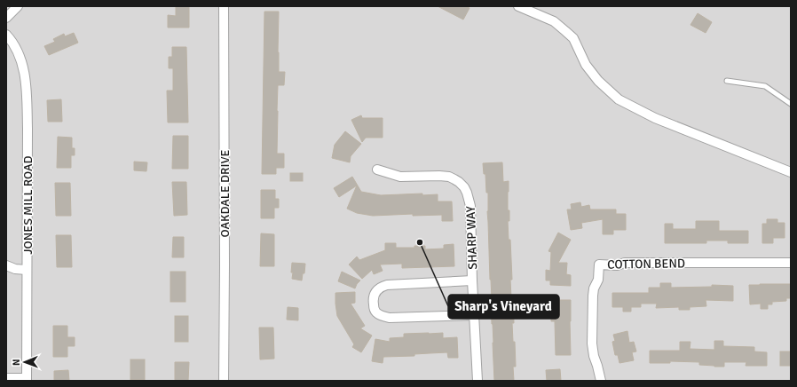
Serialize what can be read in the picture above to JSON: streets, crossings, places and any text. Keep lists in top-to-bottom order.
{
  "streets": {
    "street": [
      "OAKDALE DRIVE",
      "JONES MILL ROAD",
      "SHARP WAY",
      "COTTON BEND"
    ]
  },
  "places": ["Sharp's Vineyard"],
  "north": "left"
}
